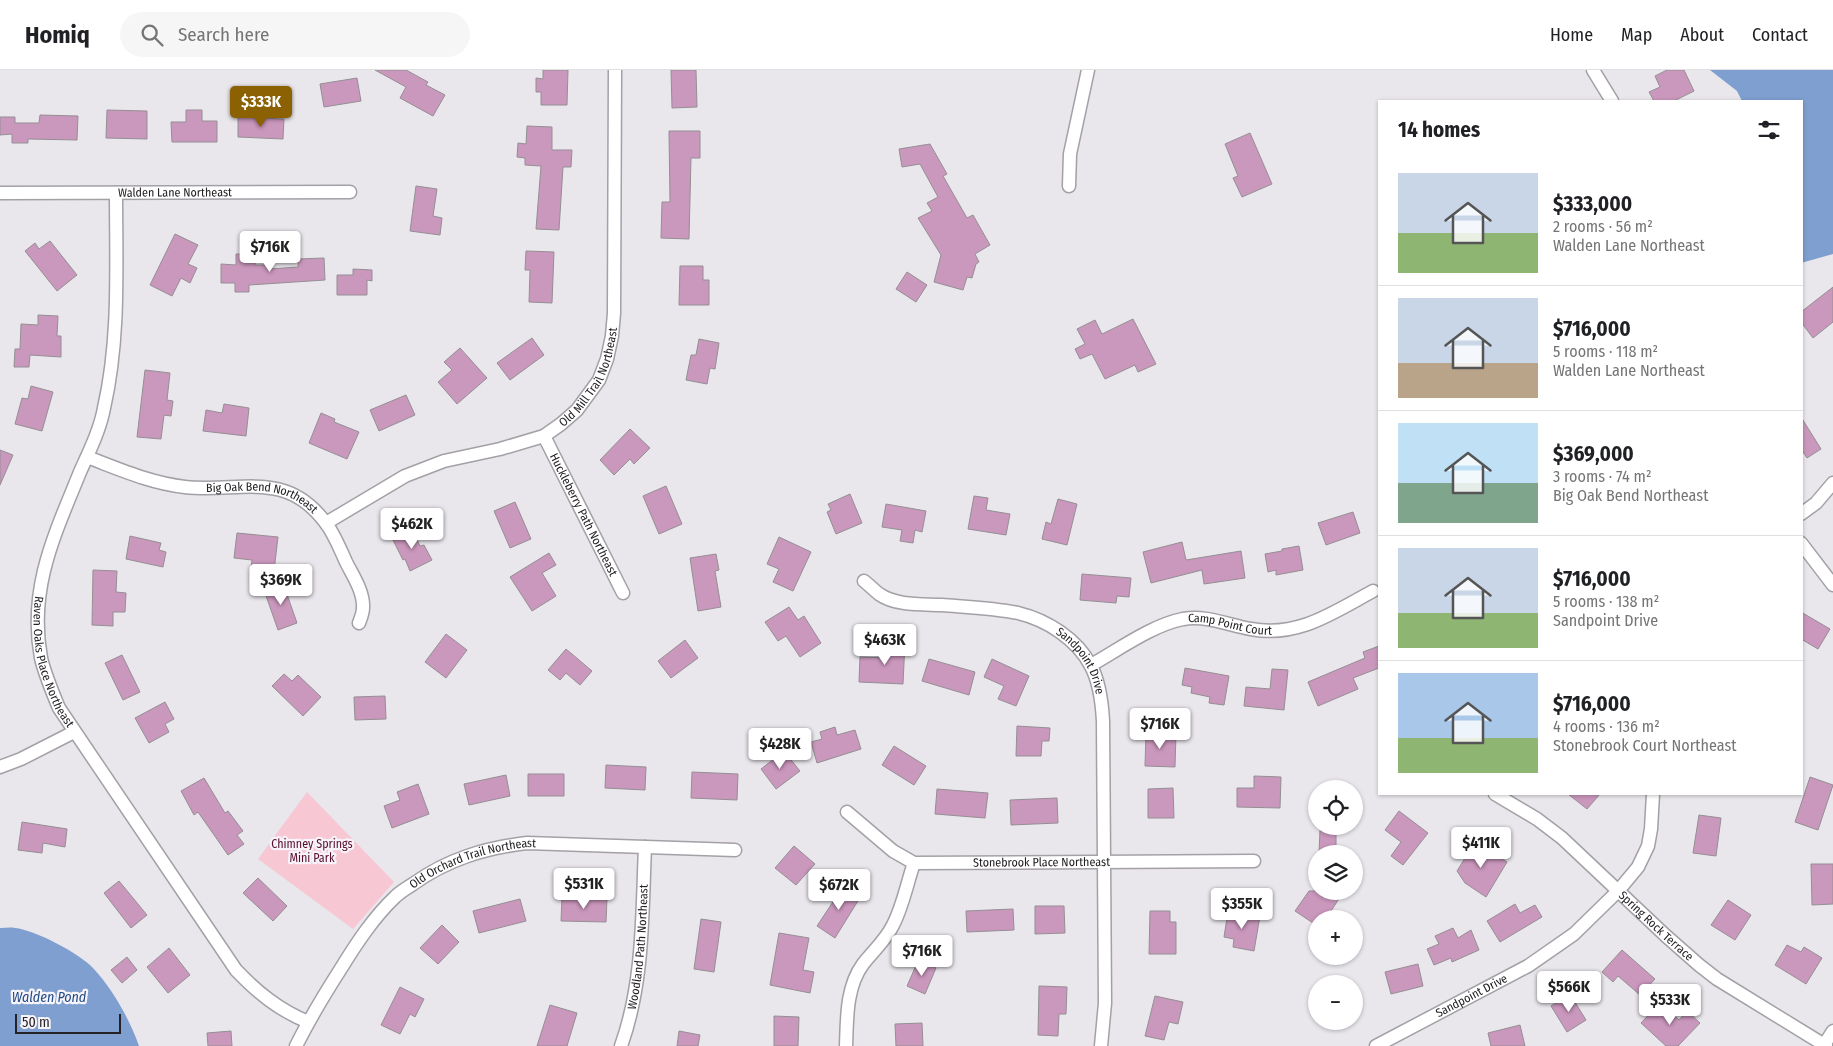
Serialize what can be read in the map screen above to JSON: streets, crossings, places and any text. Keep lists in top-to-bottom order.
{
  "streets": {
    "street": [
      "Walden Lane Northeast",
      "Old Mill Trail Northeast",
      "Big Oak Bend Northeast",
      "Huckleberry Path Northeast",
      "Camp Point Court",
      "Raven Oaks Place Northeast",
      "Sandpoint Drive",
      "Stonebrook Place Northeast",
      "Old Orchard Trail Northeast",
      "Spring Rock Terrace",
      "Woodland Path Northeast"
    ]
  },
  "crossings": [
    ["Walden Lane Northeast", "Raven Oaks Place Northeast"],
    ["Old Mill Trail Northeast", "Big Oak Bend Northeast"],
    ["Old Mill Trail Northeast", "Huckleberry Path Northeast"],
    ["Big Oak Bend Northeast", "Raven Oaks Place Northeast"],
    ["Camp Point Court", "Sandpoint Drive"],
    ["Raven Oaks Place Northeast", "Old Orchard Trail Northeast"],
    ["Sandpoint Drive", "Stonebrook Place Northeast"],
    ["Sandpoint Drive", "Spring Rock Terrace"],
    ["Old Orchard Trail Northeast", "Woodland Path Northeast"]
  ],
  "water": ["Walden Pond"],
  "parks": ["Chimney Springs Mini Park"],
  "scale_bar": "50 m",
  "page": {
    "header": "Homiq",
    "search": "Search here",
    "nav": [
      "Home",
      "Map",
      "About",
      "Contact"
    ],
    "price": [
      "$333K",
      "$716K",
      "$462K",
      "$369K",
      "$463K",
      "$716K",
      "$428K",
      "$411K",
      "$531K",
      "$672K",
      "$355K",
      "$716K",
      "$566K",
      "$533K"
    ],
    "heading": "14 homes",
    "list": [
      {
        "name": "$333,000",
        "note": "2 rooms · 56 m² · Walden Lane Northeast"
      },
      {
        "name": "$716,000",
        "note": "5 rooms · 118 m² · Walden Lane Northeast"
      },
      {
        "name": "$369,000",
        "note": "3 rooms · 74 m² · Big Oak Bend Northeast"
      },
      {
        "name": "$716,000",
        "note": "5 rooms · 138 m² · Sandpoint Drive"
      },
      {
        "name": "$716,000",
        "note": "4 rooms · 136 m² · Stonebrook Court Northeast"
      }
    ],
    "map_buttons": ["+", "−"],
    "scale": "50 m"
  }
}
